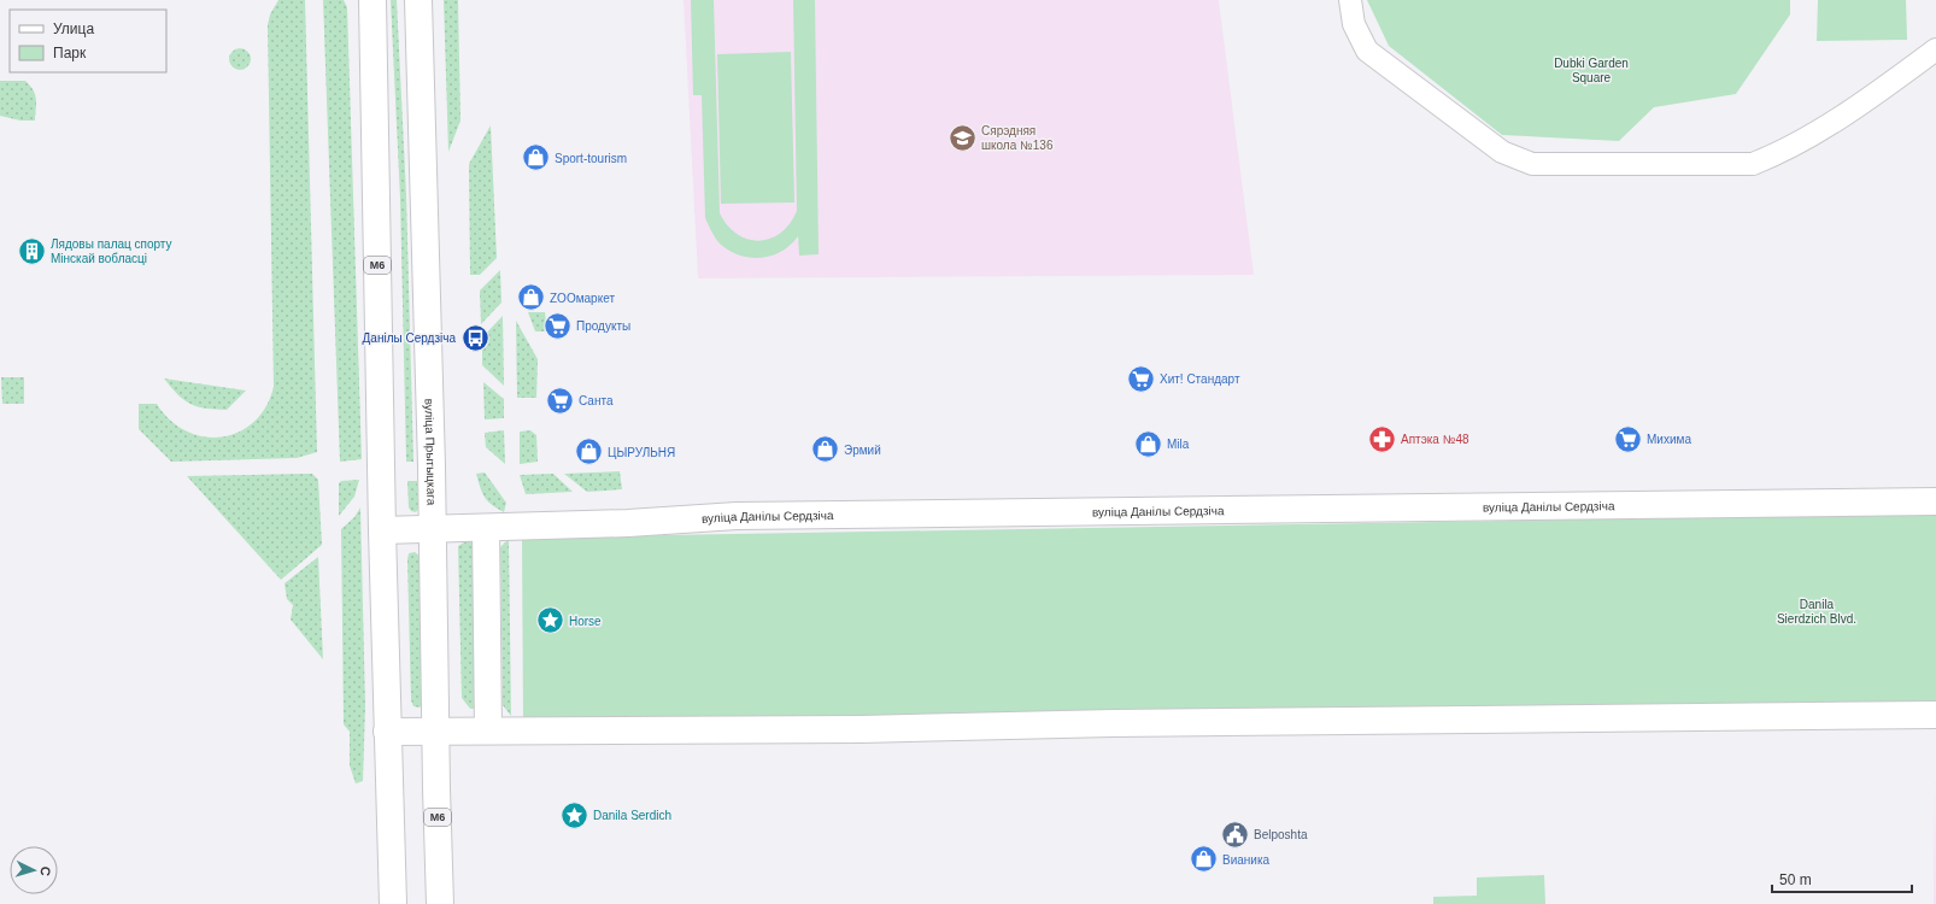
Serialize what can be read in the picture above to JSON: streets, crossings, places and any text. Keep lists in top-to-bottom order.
{
  "streets": {
    "street": ["М6", "вуліца Прытыцкага", "вуліца Данілы Сердзіча"]
  },
  "crossings": [
    ["М6", "вуліца Данілы Сердзіча"],
    ["вуліца Прытыцкага", "вуліца Данілы Сердзіча"]
  ],
  "parks": ["Dubki Garden Square", "Danila Sierdzich Blvd."],
  "places": {
    "school or university": ["Сярэдняя школа №136"],
    "shop": [
      "Sport-tourism",
      "ZOOмаркет",
      "Mila",
      "Эрмий",
      "ЦЫРУЛЬНЯ",
      "Вианика"
    ],
    "building": ["Лядовы палац спорту Мінскай вобласці"],
    "supermarket": [
      "Продукты",
      "Хит! Стандарт",
      "Санта",
      "Михима"
    ],
    "bus stop": ["Данілы Сердзіча"],
    "pharmacy": ["Аптэка №48"],
    "place": ["Horse", "Danila Serdich"],
    "public building": ["Belposhta"]
  },
  "legend": ["Улица", "Парк"],
  "scale_bar": "50 m",
  "north": "right"
}
